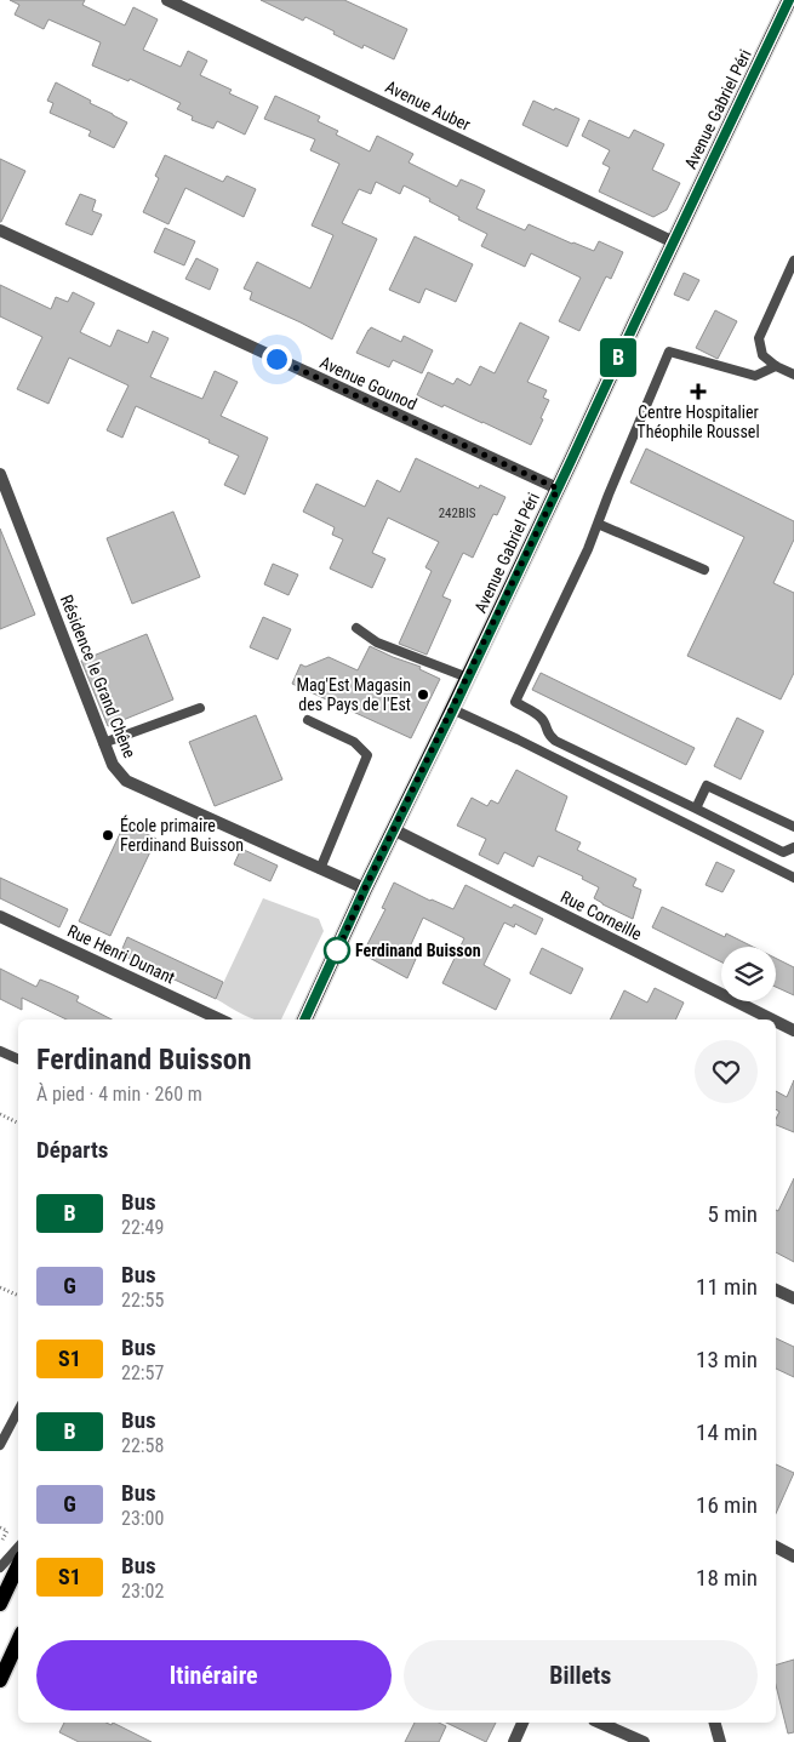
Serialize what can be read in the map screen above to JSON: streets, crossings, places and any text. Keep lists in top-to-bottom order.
{
  "streets": {
    "main road": ["Avenue Gabriel Péri"],
    "street": [
      "Avenue Auber",
      "Avenue Gounod",
      "Résidence le Grand Chêne",
      "Rue Corneille",
      "Rue Henri Dunant"
    ]
  },
  "crossings": [
    ["Avenue Auber", "Avenue Gabriel Péri"],
    ["Avenue Gabriel Péri", "Avenue Gounod"],
    ["Avenue Gabriel Péri", "Résidence le Grand Chêne"],
    ["Avenue Gabriel Péri", "Rue Corneille"]
  ],
  "places": {
    "health": ["Centre Hospitalier Théophile Roussel"],
    "other": ["Mag'Est Magasin des Pays de l'Est", "École primaire Ferdinand Buisson", "Ferdinand Buisson"]
  },
  "lines": ["bus line B"],
  "house_numbers": ["242BIS"],
  "page": {
    "on_map": "B",
    "heading": [
      ["Ferdinand Buisson", "À pied · 4 min · 260 m"],
      "Départs"
    ],
    "list": [
      {
        "mark": "B",
        "name": "Bus",
        "note": "22:49",
        "value": "5 min"
      },
      {
        "mark": "G",
        "name": "Bus",
        "note": "22:55",
        "value": "11 min"
      },
      {
        "mark": "S1",
        "name": "Bus",
        "note": "22:57",
        "value": "13 min"
      },
      {
        "mark": "B",
        "name": "Bus",
        "note": "22:58",
        "value": "14 min"
      },
      {
        "mark": "G",
        "name": "Bus",
        "note": "23:00",
        "value": "16 min"
      },
      {
        "mark": "S1",
        "name": "Bus",
        "note": "23:02",
        "value": "18 min"
      }
    ],
    "buttons": ["Itinéraire", "Billets"]
  }
}
